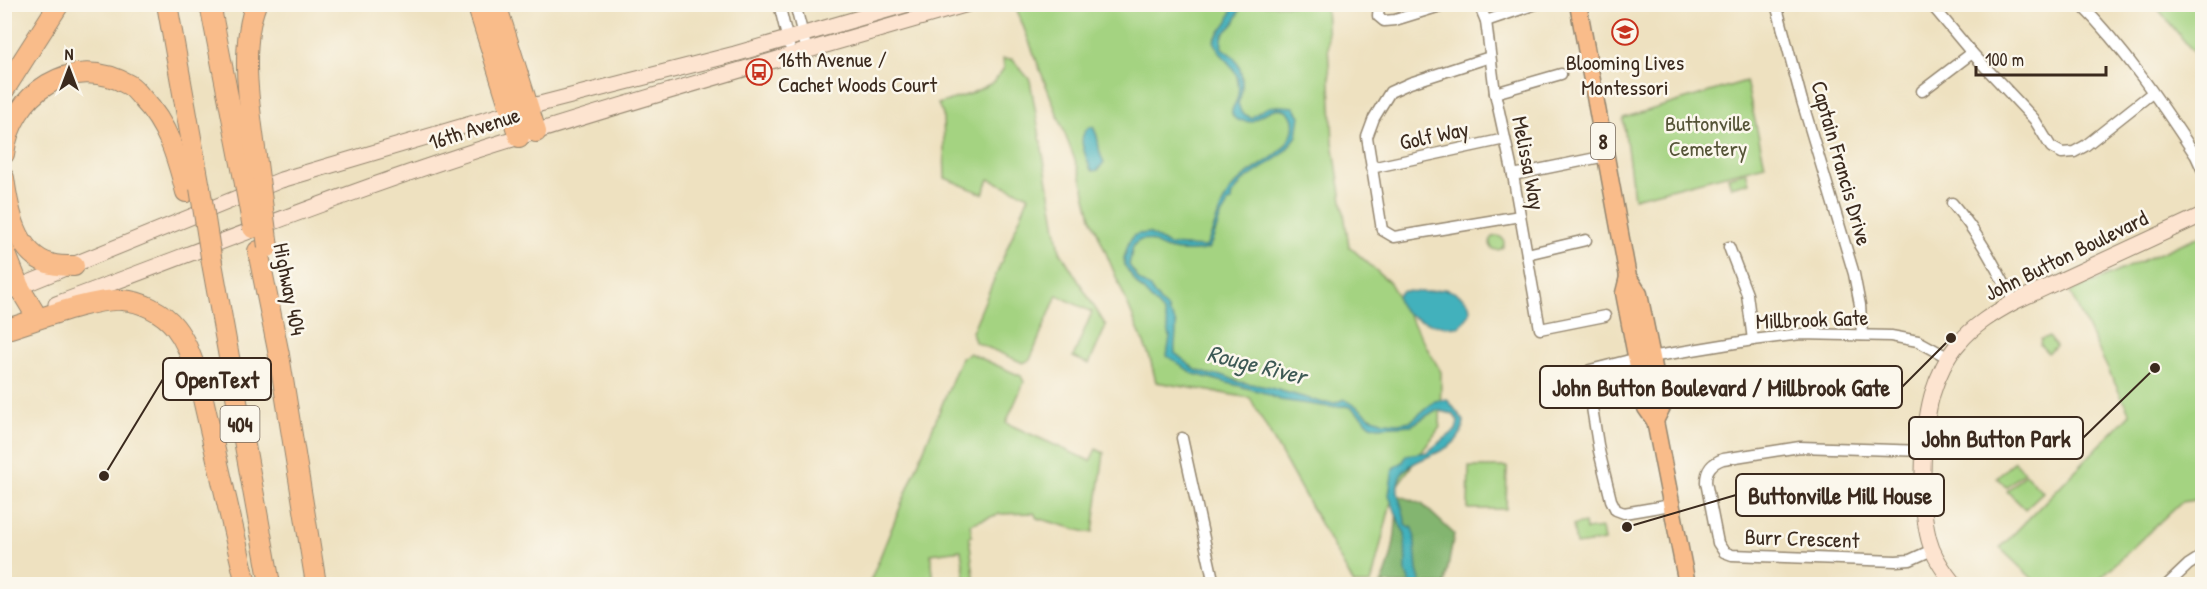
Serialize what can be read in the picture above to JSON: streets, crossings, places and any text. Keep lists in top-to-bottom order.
{
  "streets": {
    "highway": ["Highway 404", "404"],
    "main road": ["16th Avenue", "8", "John Button Boulevard"],
    "street": [
      "Golf Way",
      "Melissa Way",
      "Captain Francis Drive",
      "Millbrook Gate",
      "Burr Crescent"
    ]
  },
  "crossings": [
    ["Golf Way", "Melissa Way"],
    ["8", "Millbrook Gate"],
    ["Captain Francis Drive", "Millbrook Gate"],
    ["John Button Boulevard", "Millbrook Gate"],
    ["John Button Boulevard", "Burr Crescent"]
  ],
  "water": ["Rouge River"],
  "parks": ["Buttonville Cemetery"],
  "places": {
    "school or university": ["Blooming Lives Montessori"],
    "bus stop": ["16th Avenue / Cachet Woods Court"],
    "other": [
      "John Button Boulevard / Millbrook Gate",
      "John Button Park",
      "OpenText",
      "Buttonville Mill House"
    ]
  },
  "scale_bar": "100 m",
  "north": "top"
}
